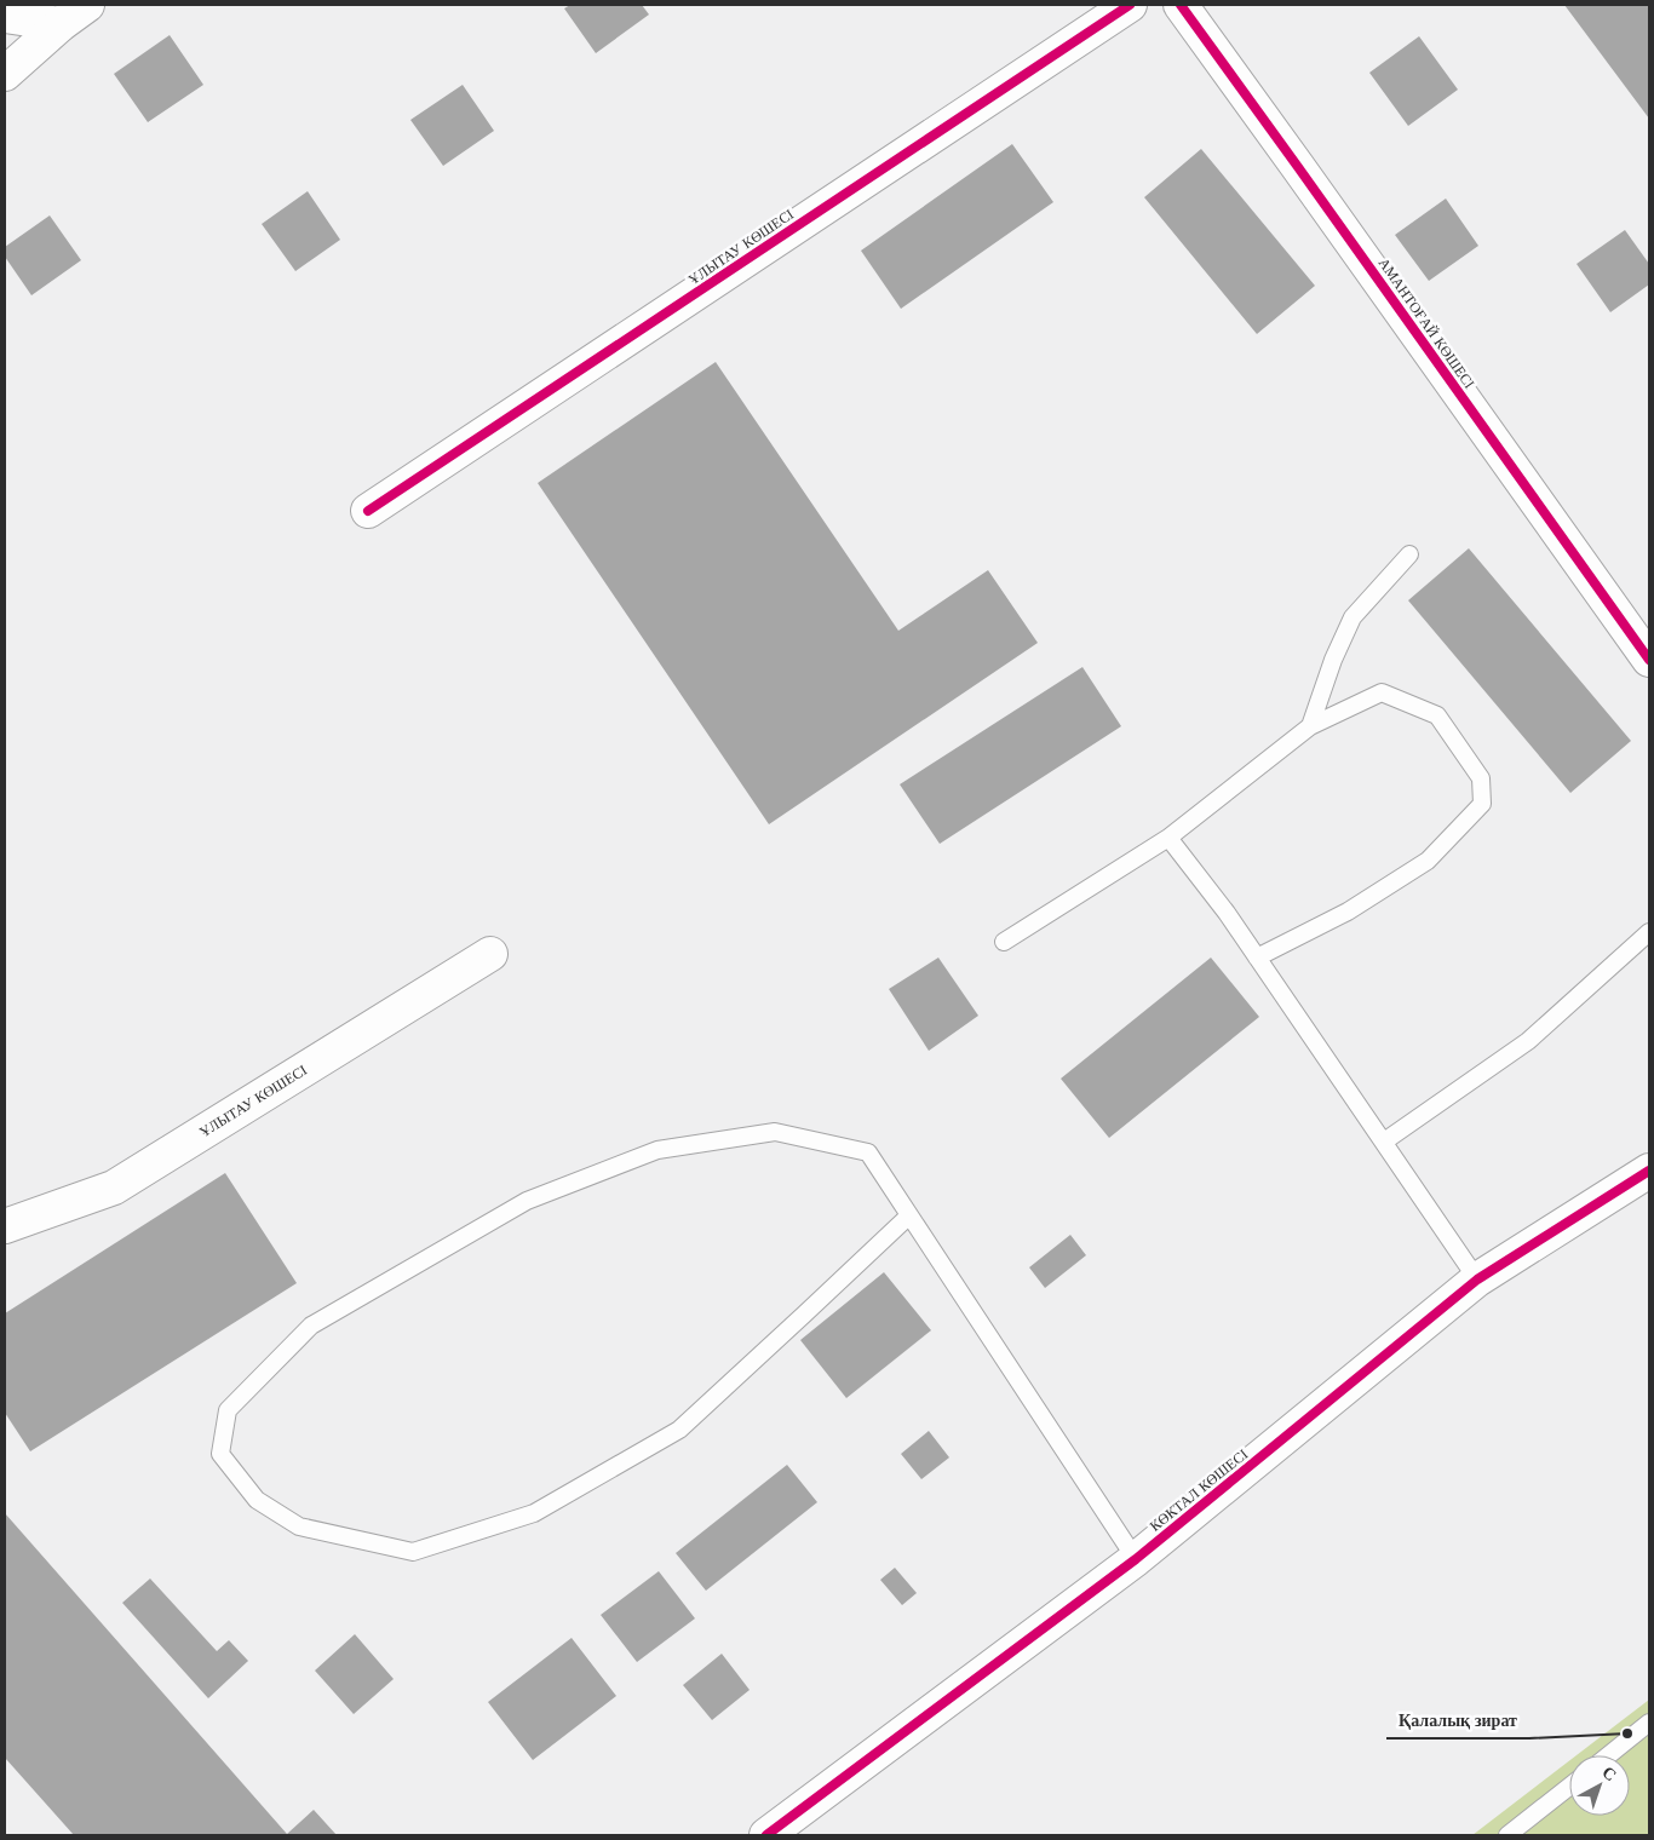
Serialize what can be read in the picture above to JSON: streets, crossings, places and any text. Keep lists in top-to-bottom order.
{
  "streets": {
    "street": ["ҰЛЫТАУ КӨШЕСІ", "АМАНТОҒАЙ КӨШЕСІ", "КӨКТАЛ КӨШЕСІ"]
  },
  "places": ["Қалалық зират"],
  "north": "top right"
}
